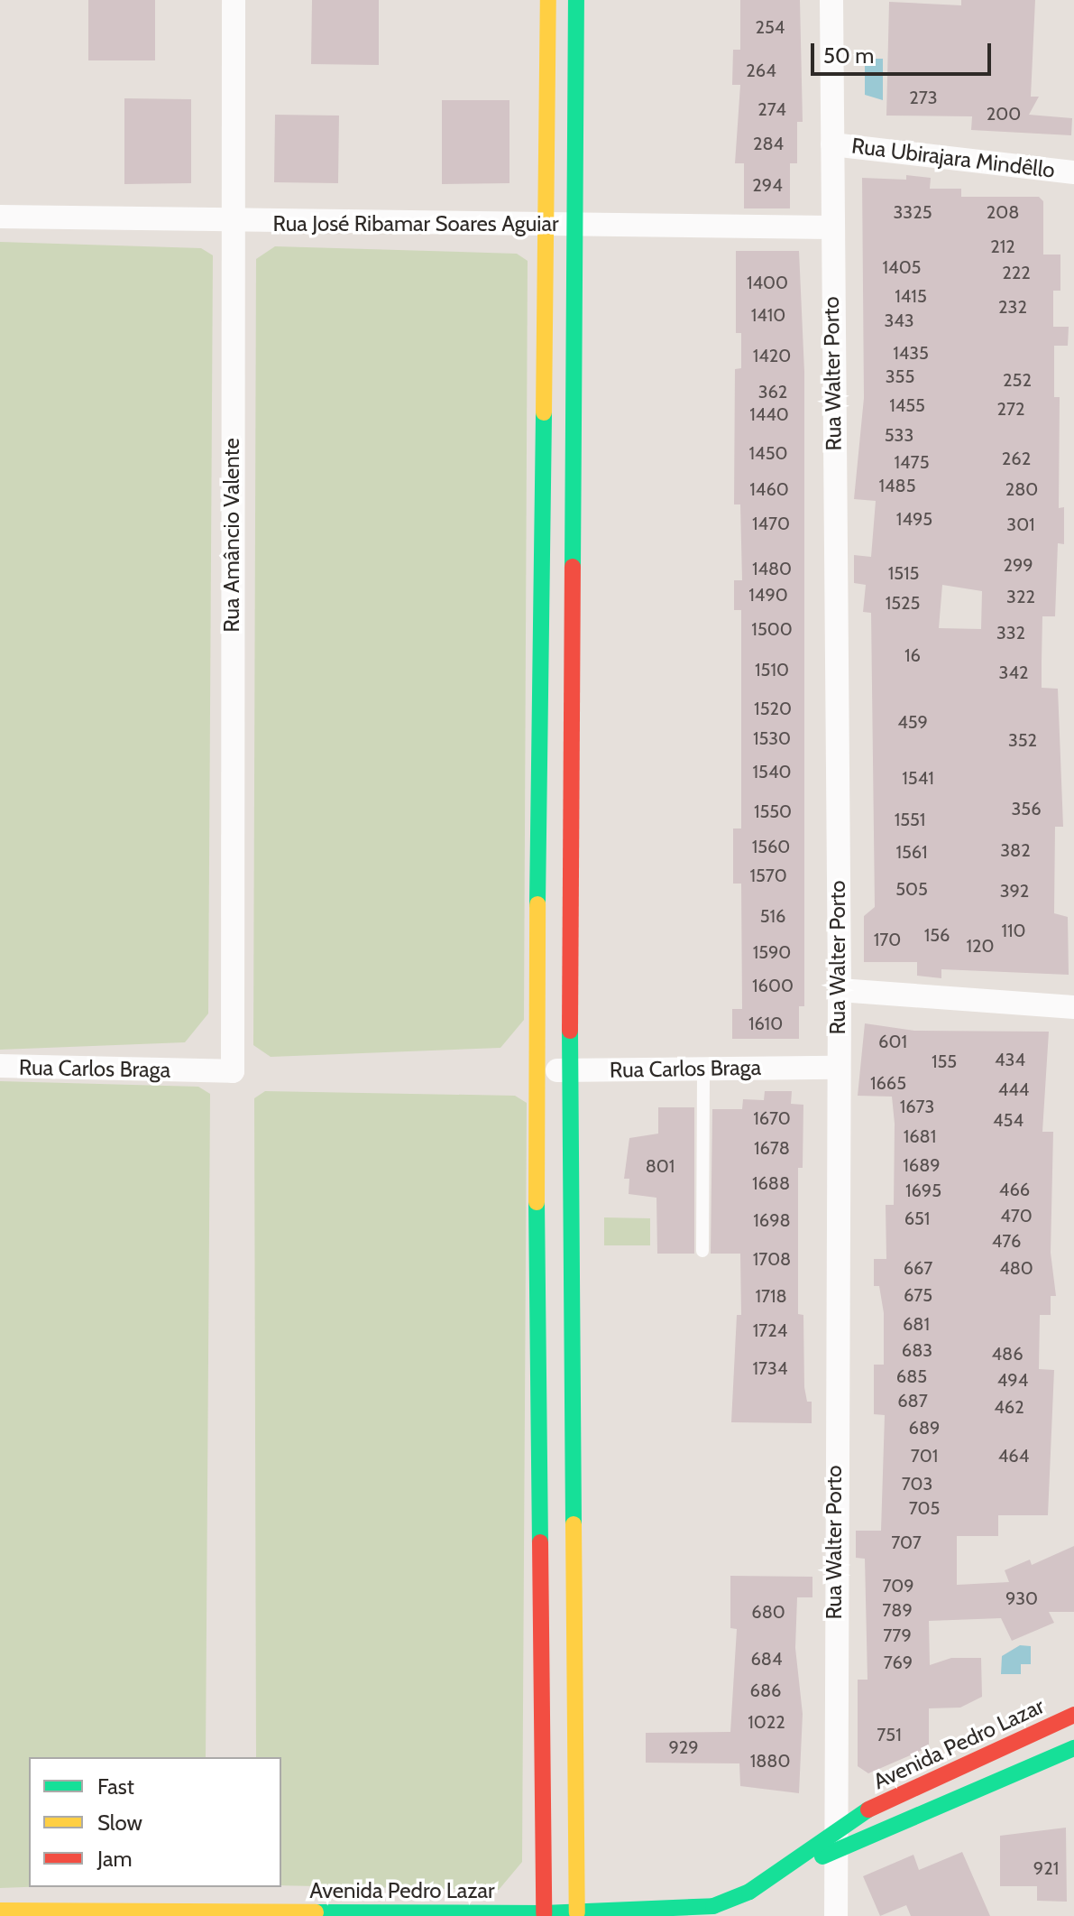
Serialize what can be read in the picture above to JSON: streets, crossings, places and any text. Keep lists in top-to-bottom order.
{
  "streets": {
    "main road": ["Avenida Pedro Lazar"],
    "street": [
      "Rua Ubirajara Mindêllo",
      "Rua José Ribamar Soares Aguiar",
      "Rua Walter Porto",
      "Rua Amâncio Valente",
      "Rua Carlos Braga"
    ]
  },
  "crossings": [
    ["Rua Ubirajara Mindêllo", "Rua Walter Porto"],
    ["Rua José Ribamar Soares Aguiar", "Rua Walter Porto"],
    ["Rua José Ribamar Soares Aguiar", "Rua Amâncio Valente"],
    ["Rua Walter Porto", "Rua Carlos Braga"],
    ["Rua Walter Porto", "Avenida Pedro Lazar"],
    ["Rua Amâncio Valente", "Rua Carlos Braga"]
  ],
  "house_numbers": [
    "254",
    "264",
    "273",
    "274",
    "200",
    "284",
    "294",
    "3325",
    "208",
    "212",
    "1405",
    "222",
    "1400",
    "1415",
    "232",
    "1410",
    "343",
    "1435",
    "1420",
    "355",
    "252",
    "362",
    "1455",
    "272",
    "1440",
    "533",
    "1450",
    "262",
    "1475",
    "1485",
    "1460",
    "280",
    "1495",
    "1470",
    "301",
    "299",
    "1480",
    "1515",
    "1490",
    "322",
    "1525",
    "1500",
    "332",
    "16",
    "1510",
    "342",
    "1520",
    "459",
    "1530",
    "352",
    "1540",
    "1541",
    "356",
    "1550",
    "1551",
    "1560",
    "382",
    "1561",
    "1570",
    "505",
    "392",
    "516",
    "110",
    "156",
    "170",
    "120",
    "1590",
    "1600",
    "1610",
    "601",
    "434",
    "155",
    "1665",
    "444",
    "1673",
    "1670",
    "454",
    "1681",
    "1678",
    "1689",
    "801",
    "1688",
    "466",
    "1695",
    "470",
    "651",
    "1698",
    "476",
    "1708",
    "667",
    "480",
    "675",
    "1718",
    "681",
    "1724",
    "683",
    "486",
    "1734",
    "685",
    "494",
    "687",
    "462",
    "689",
    "701",
    "464",
    "703",
    "705",
    "707",
    "709",
    "930",
    "789",
    "680",
    "779",
    "684",
    "769",
    "686",
    "1022",
    "751",
    "929",
    "1880",
    "921"
  ],
  "legend": ["Fast", "Slow", "Jam"],
  "scale_bar": "50 m"
}
